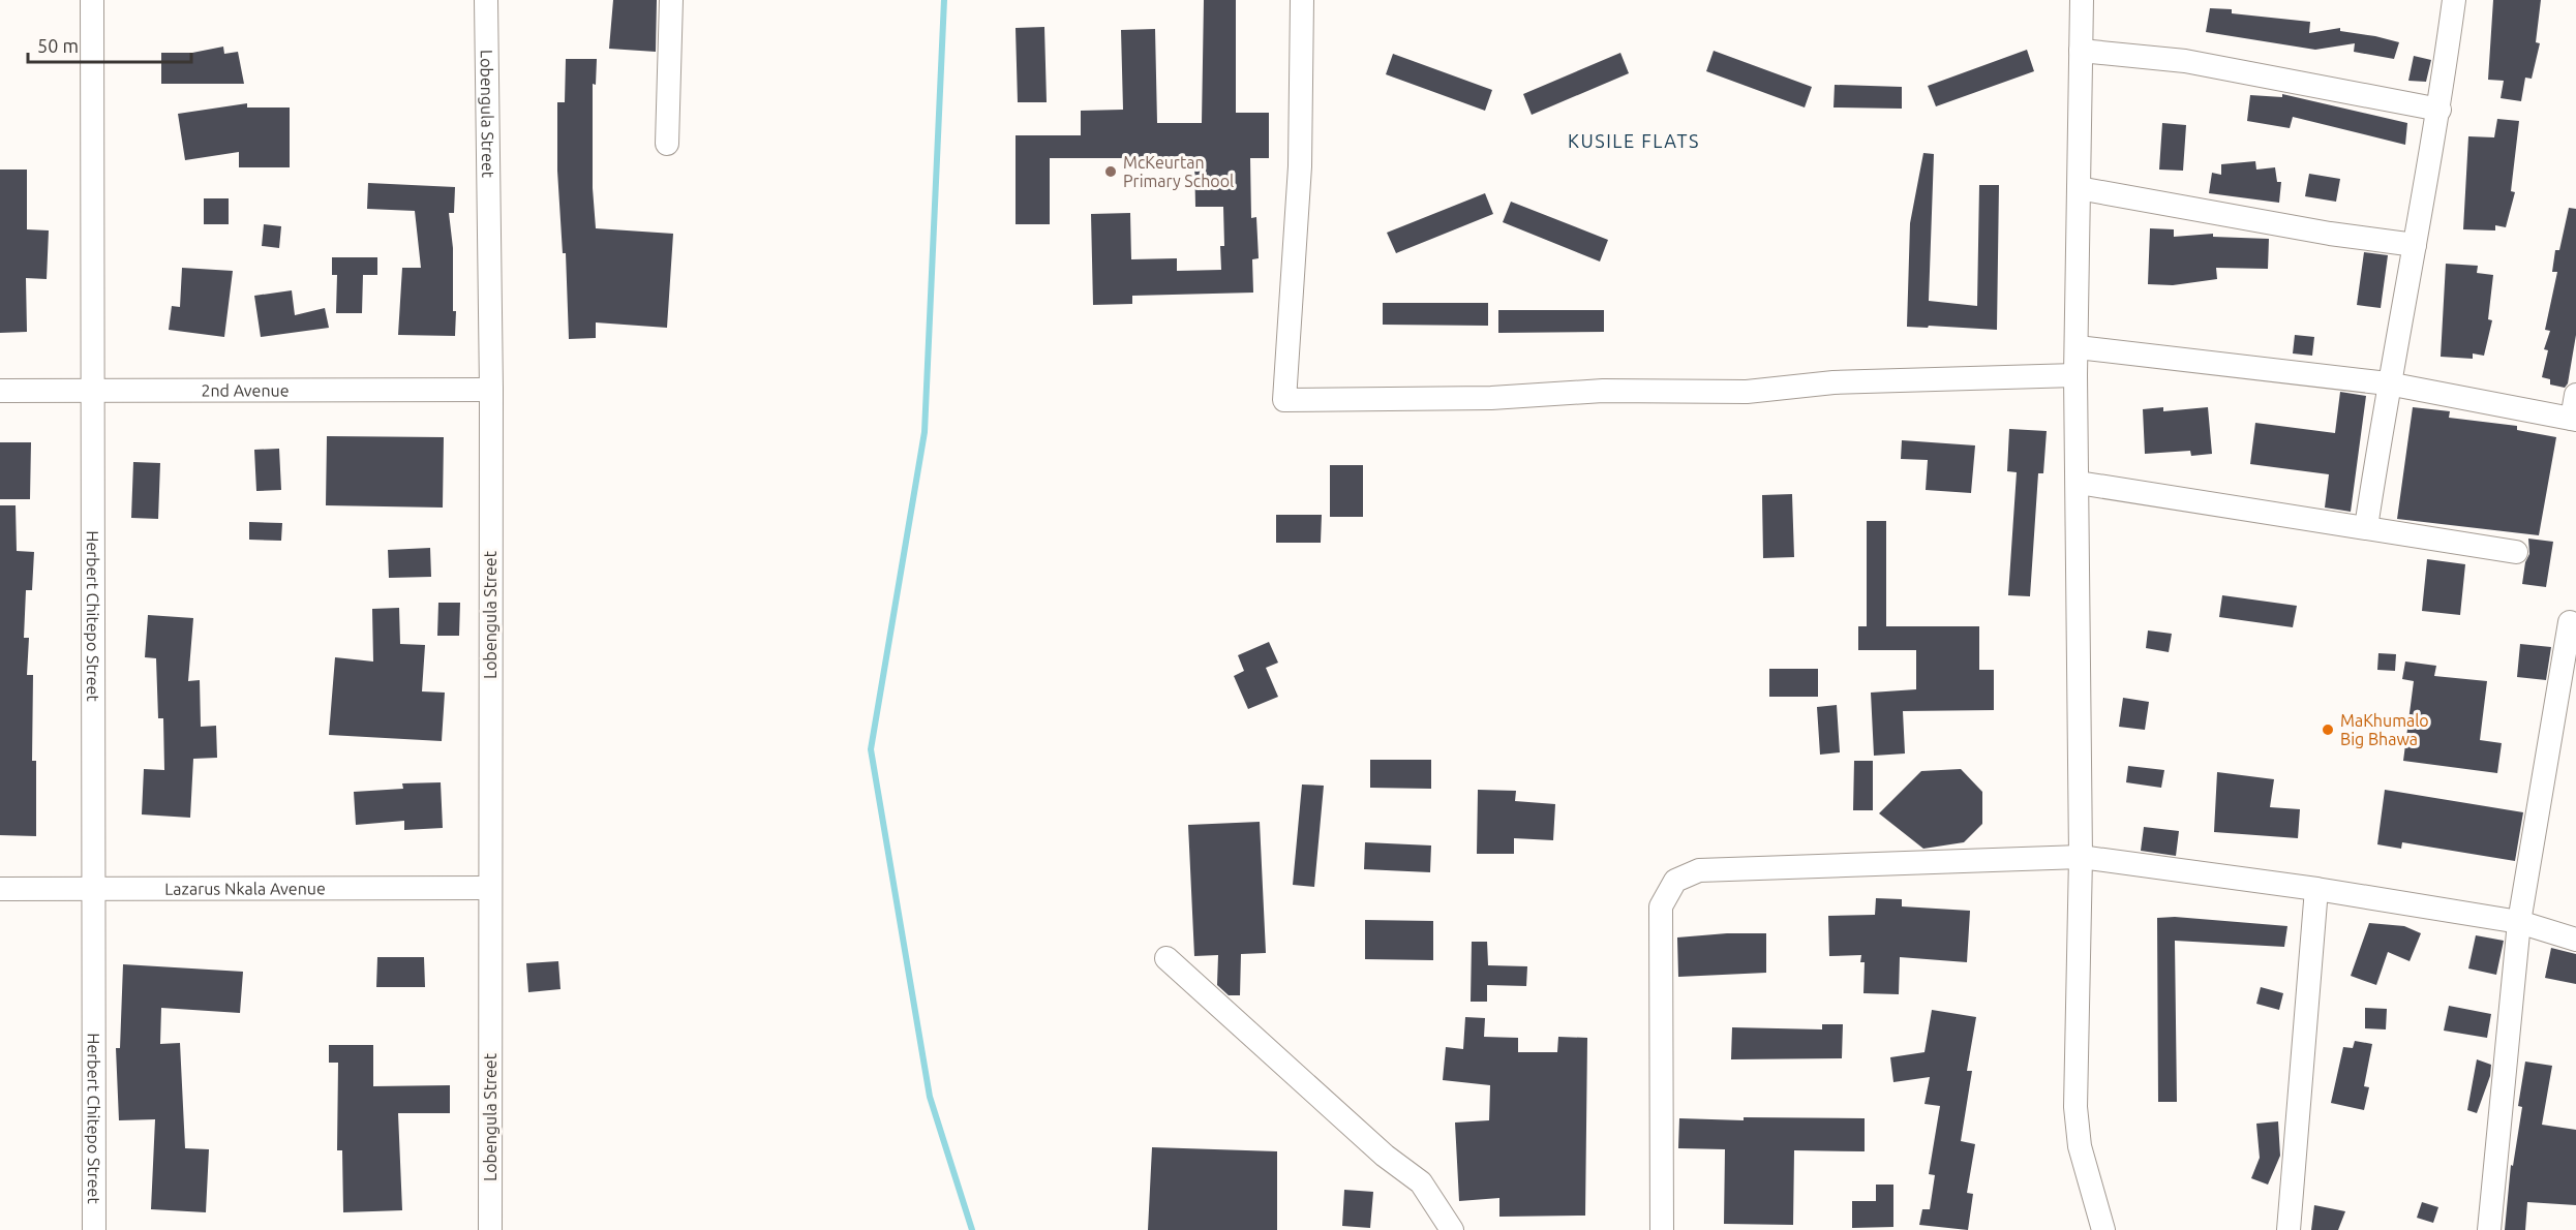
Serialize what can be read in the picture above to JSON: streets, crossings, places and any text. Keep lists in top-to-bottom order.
{
  "streets": {
    "street": [
      "Lobengula Street",
      "2nd Avenue",
      "Herbert Chitepo Street",
      "Lazarus Nkala Avenue"
    ]
  },
  "crossings": [
    ["Lobengula Street", "2nd Avenue"],
    ["Lobengula Street", "Lazarus Nkala Avenue"],
    ["2nd Avenue", "Herbert Chitepo Street"],
    ["Herbert Chitepo Street", "Lazarus Nkala Avenue"]
  ],
  "districts": ["KUSILE FLATS"],
  "places": ["McKeurtan Primary School", "MaKhumalo Big Bhawa"],
  "scale_bar": "50 m"
}
